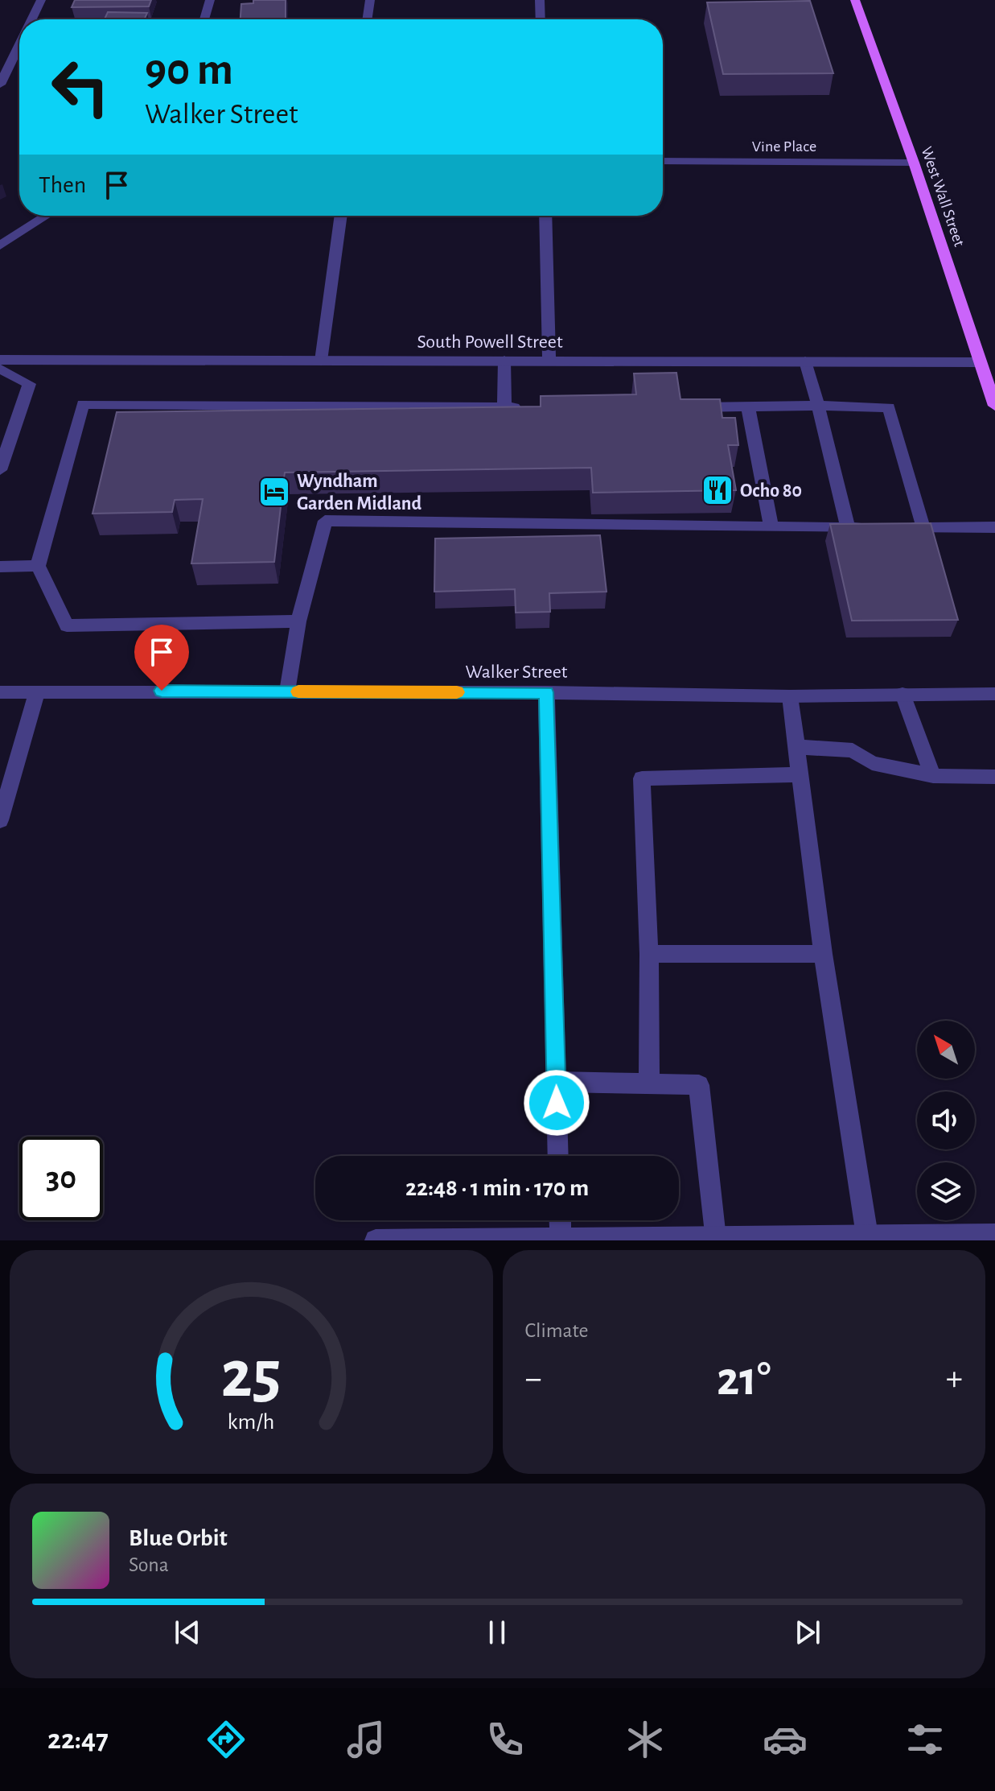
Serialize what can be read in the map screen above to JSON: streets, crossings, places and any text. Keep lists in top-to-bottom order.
{
  "streets": {
    "main road": ["West Wall Street"],
    "street": ["Vine Place", "South Powell Street", "Walker Street"]
  },
  "crossings": [
    ["Vine Place", "West Wall Street"],
    ["West Wall Street", "South Powell Street"]
  ],
  "places": {
    "restaurant": ["Ocho 80"],
    "hotel": ["Wyndham Garden Midland"]
  },
  "north": "top left",
  "page": {
    "turn": ["90 m", "Walker Street"],
    "then": "Then",
    "limit": "30",
    "trip": "22:48 · 1 min · 170 m",
    "tile": "Climate",
    "heat": ["−", "21°", "+"],
    "song": ["Blue Orbit", "Sona"],
    "tabs": "22:47",
    "gauge": ["25", "km/h"]
  }
}
